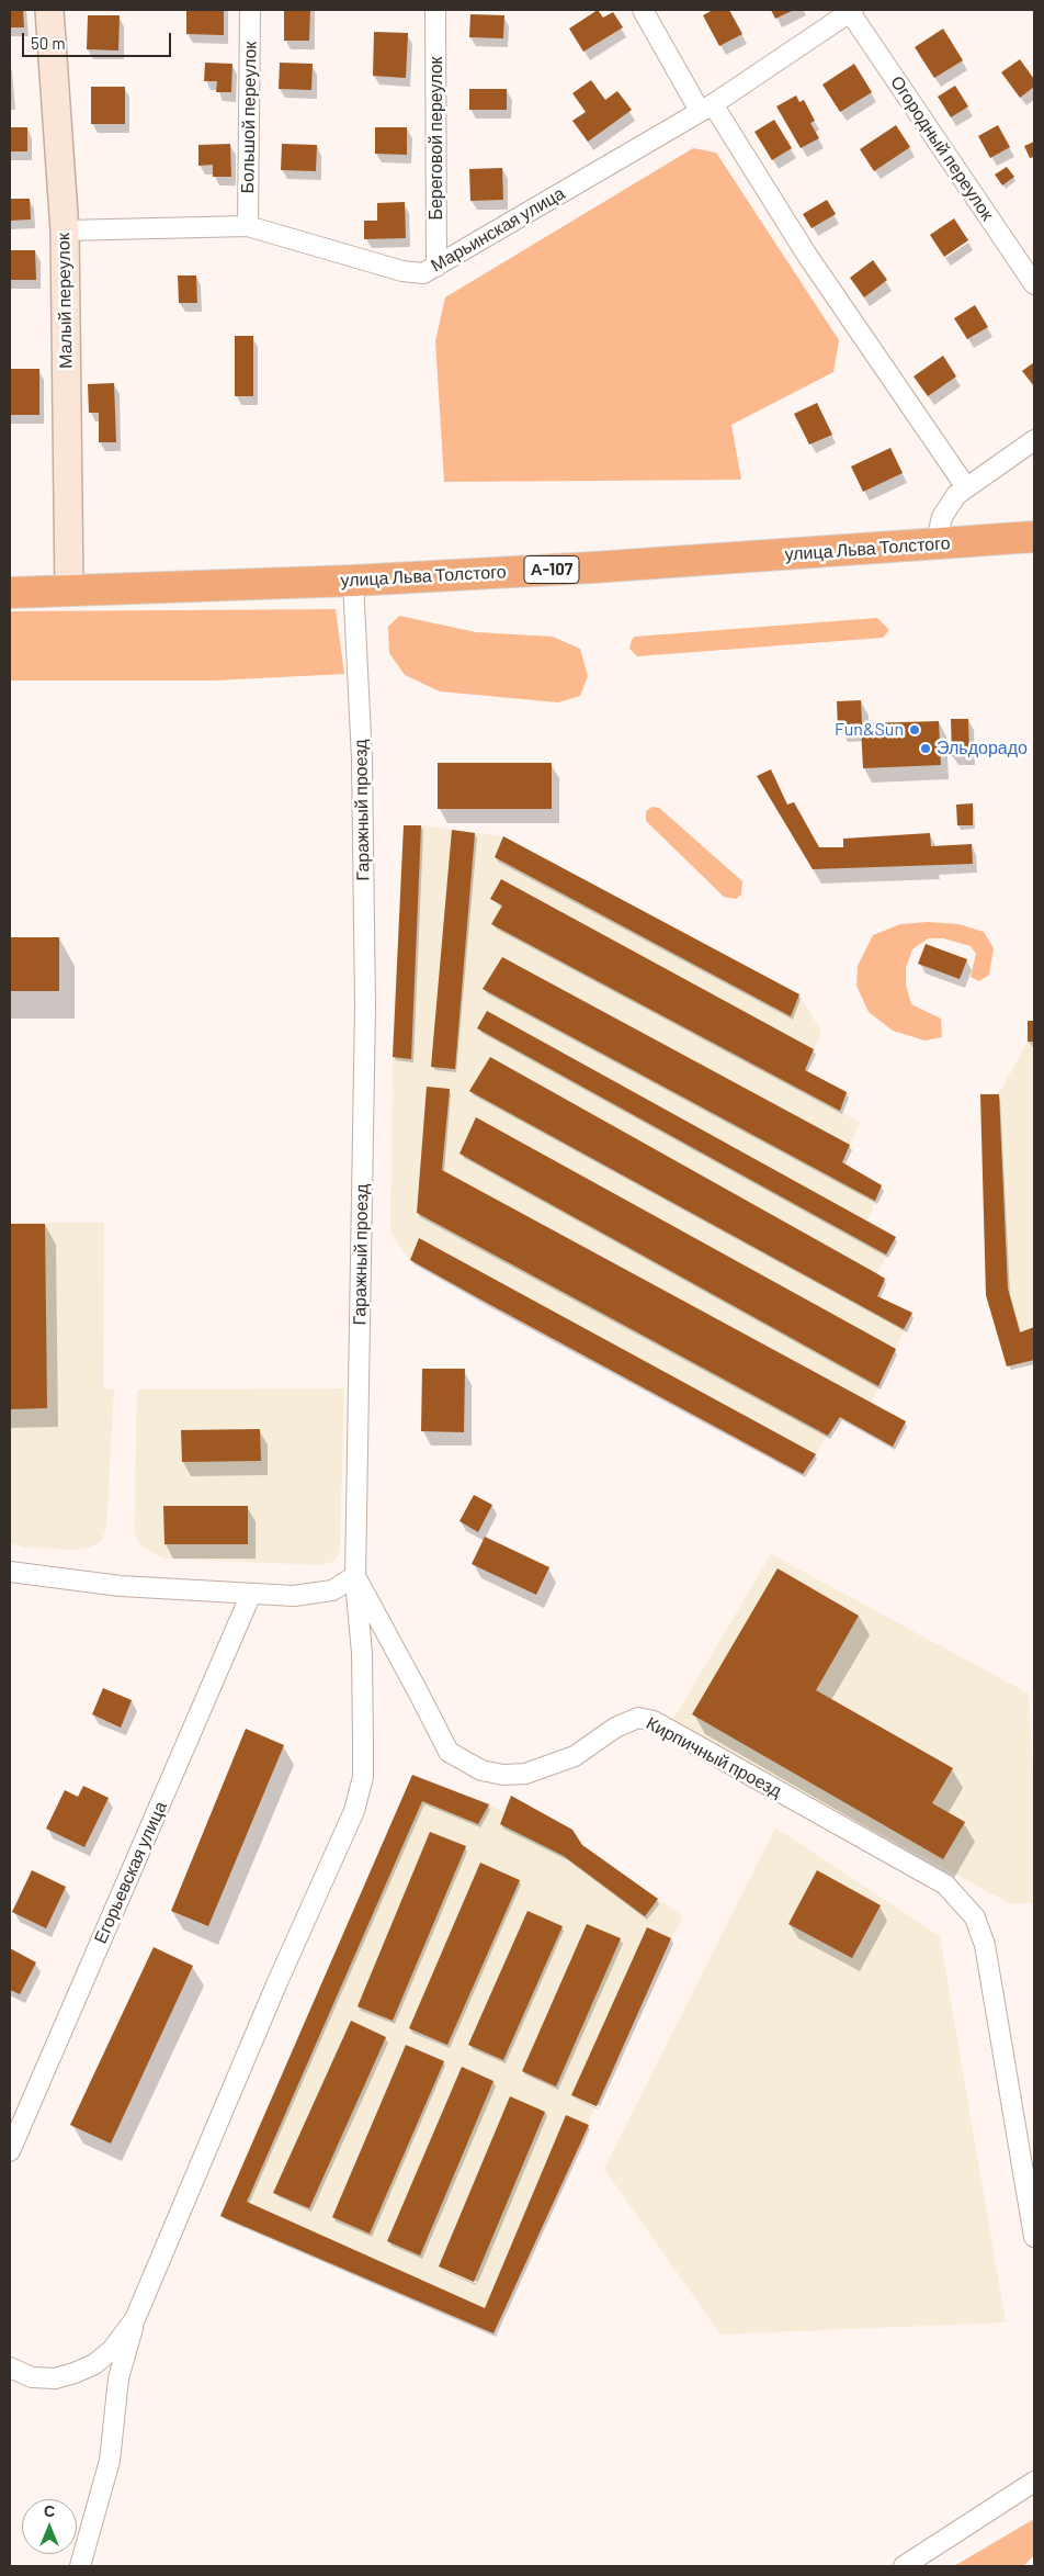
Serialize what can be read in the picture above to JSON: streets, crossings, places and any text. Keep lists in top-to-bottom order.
{
  "streets": {
    "highway": ["улица Льва Толстого", "А-107"],
    "street": [
      "Большой переулок",
      "Береговой переулок",
      "Огородный переулок",
      "Марьинская улица",
      "Малый переулок",
      "Гаражный проезд",
      "Кирпичный проезд",
      "Егорьевская улица"
    ]
  },
  "crossings": [
    ["Большой переулок", "Марьинская улица"],
    ["Береговой переулок", "Марьинская улица"],
    ["Огородный переулок", "Марьинская улица"],
    ["Марьинская улица", "Малый переулок"],
    ["Малый переулок", "улица Льва Толстого"],
    ["улица Льва Толстого", "Гаражный проезд"],
    ["Гаражный проезд", "Кирпичный проезд"]
  ],
  "places": ["Fun&Sun", "Эльдорадо"],
  "scale_bar": "50 m",
  "north": "top"
}
